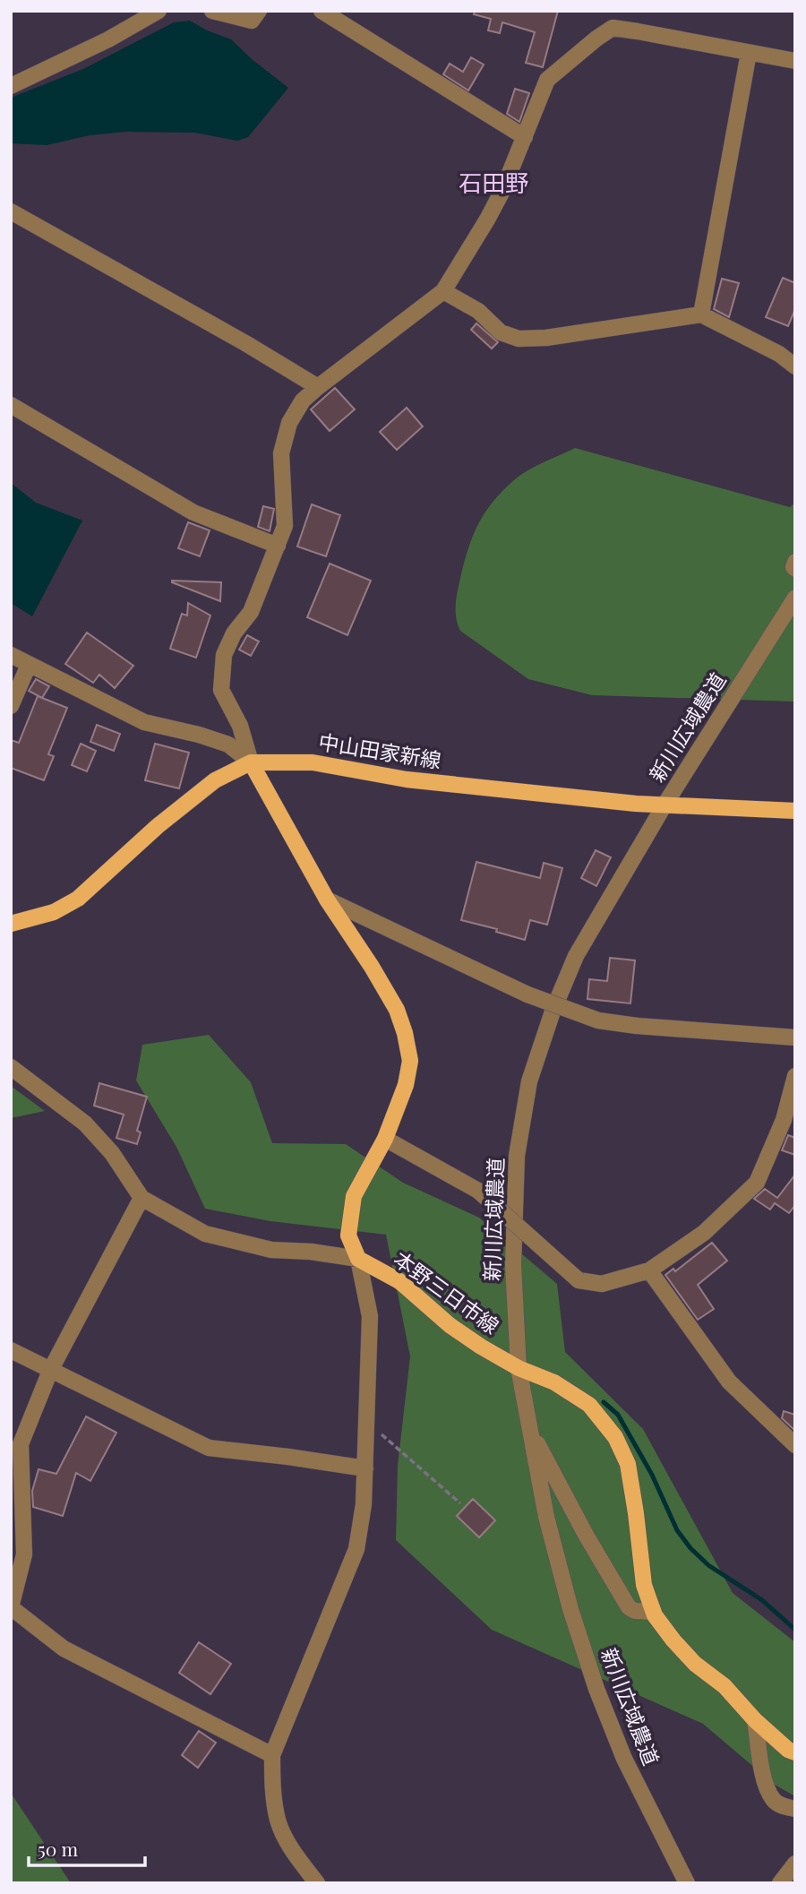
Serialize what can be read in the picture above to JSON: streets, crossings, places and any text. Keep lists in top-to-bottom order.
{
  "streets": {
    "main road": ["中山田家新線", "本野三日市線"],
    "street": ["新川広域農道"]
  },
  "crossings": [
    ["新川広域農道", "中山田家新線"],
    ["新川広域農道", "本野三日市線"]
  ],
  "districts": ["石田野"],
  "scale_bar": "50 m"
}
